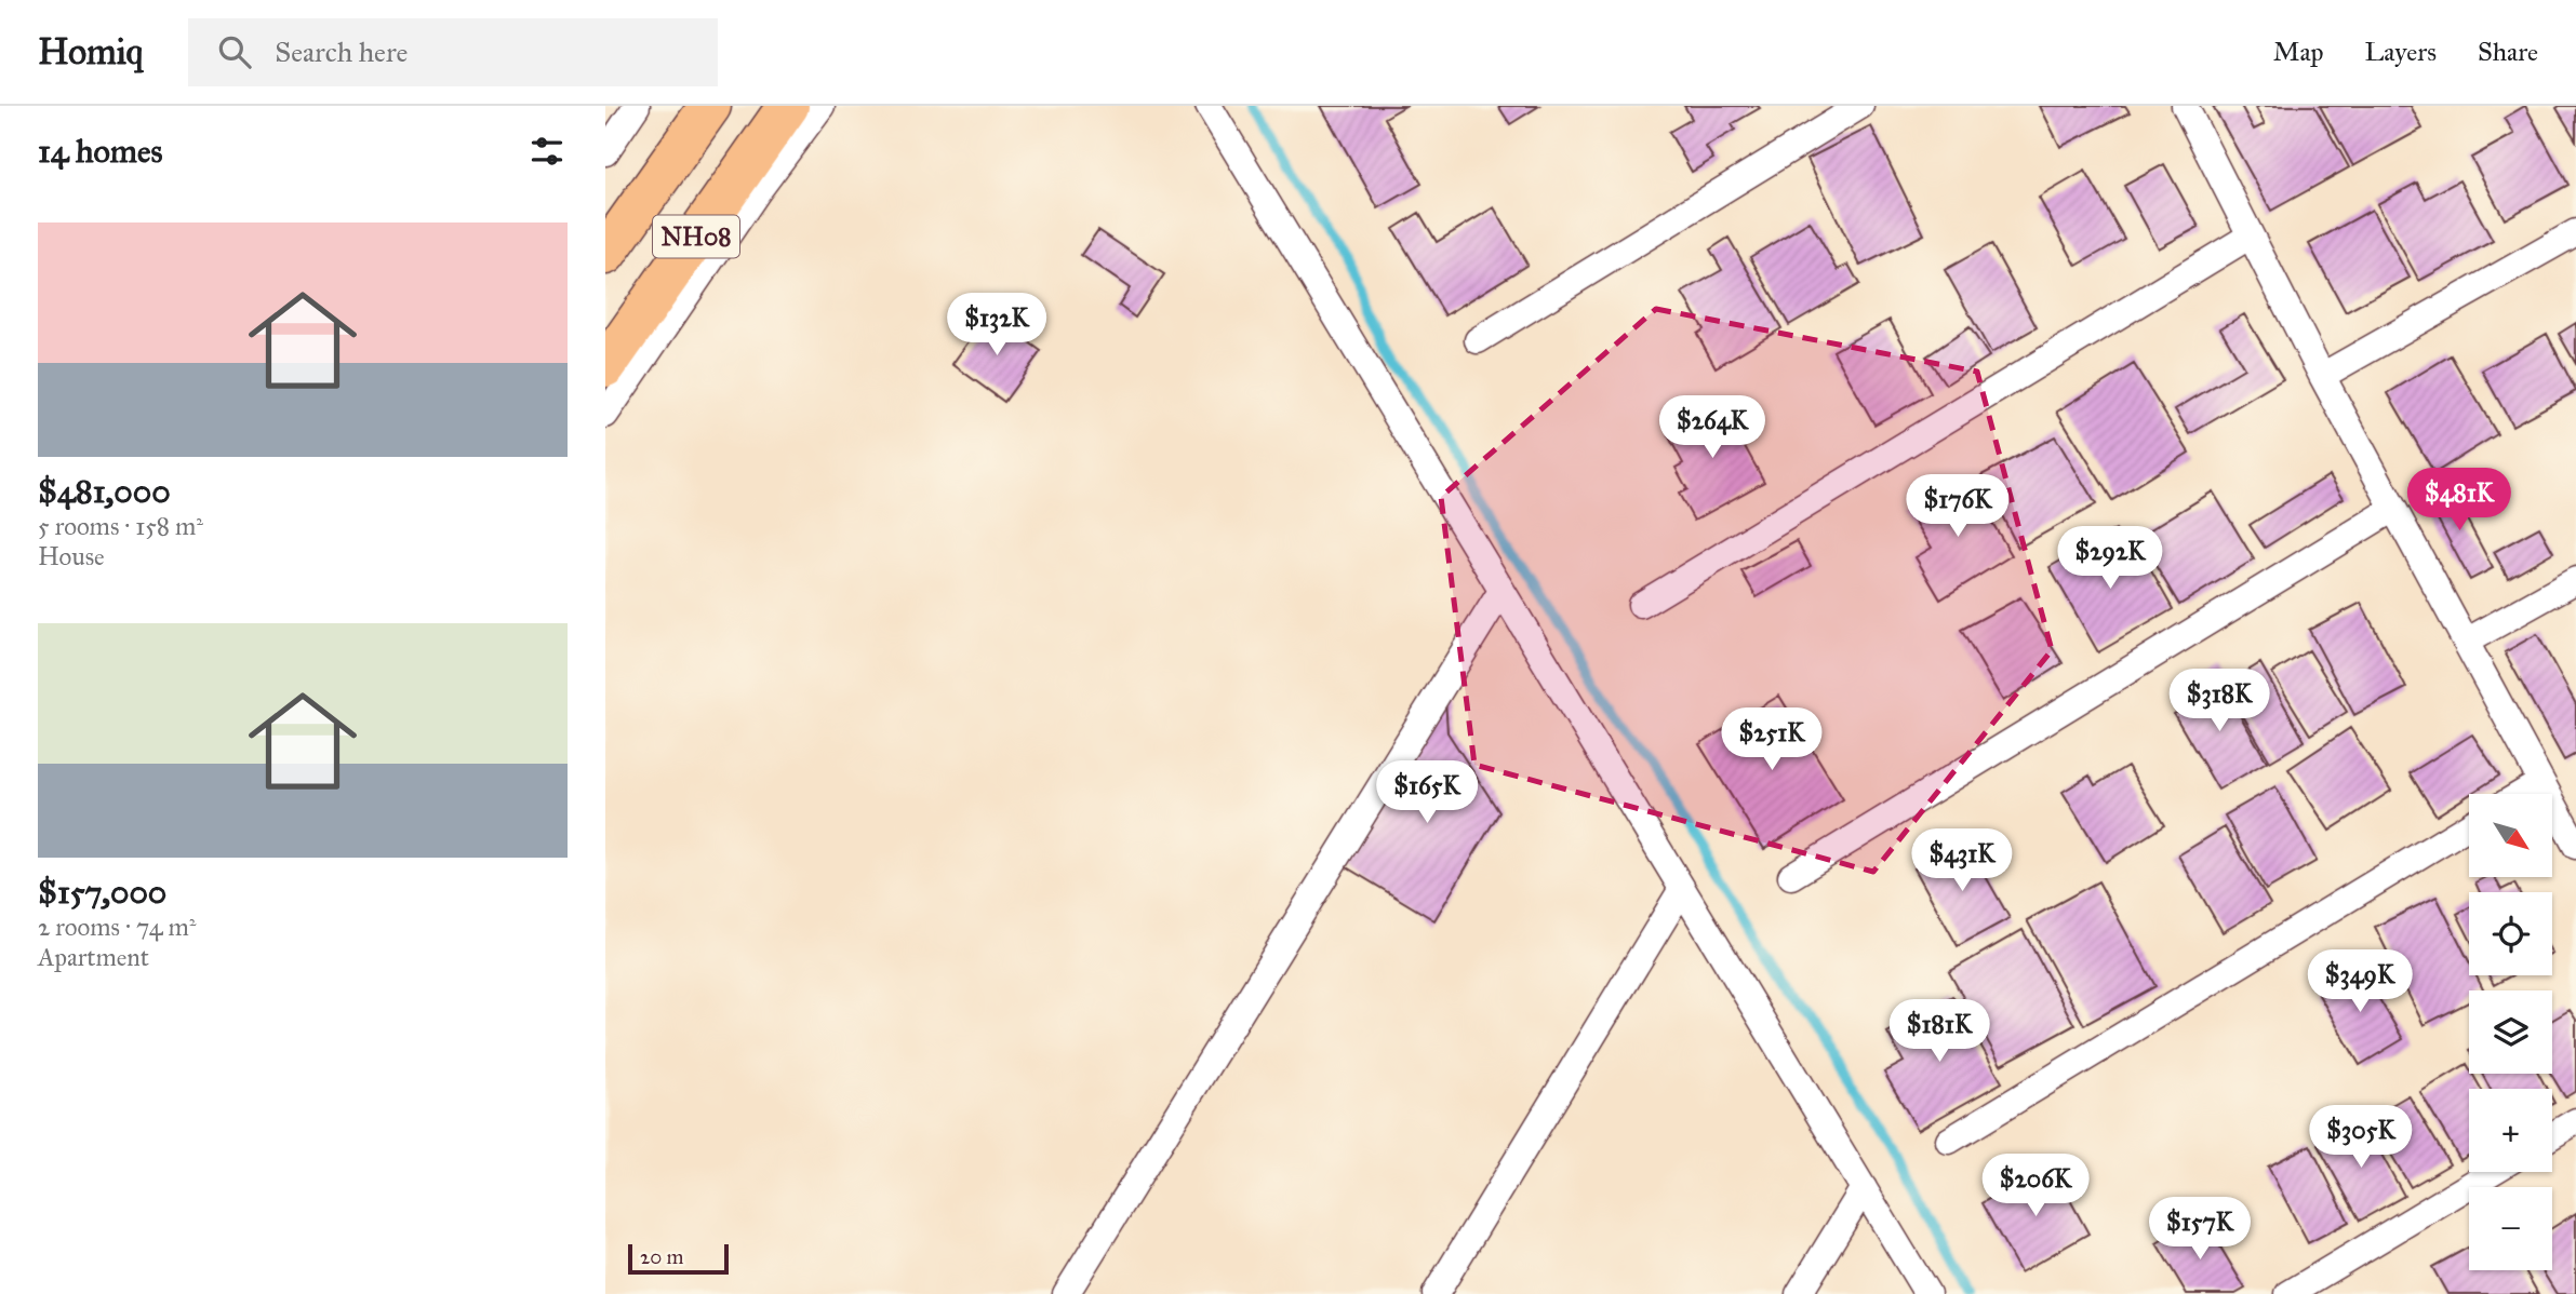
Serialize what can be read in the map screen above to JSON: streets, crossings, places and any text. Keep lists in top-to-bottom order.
{
  "streets": {
    "highway": ["NH08"]
  },
  "scale_bar": "20 m",
  "north": "bottom right",
  "page": {
    "header": "Homiq",
    "search": "Search here",
    "nav": ["Map", "Layers", "Share"],
    "heading": "14 homes",
    "list": [
      {
        "name": "$481,000",
        "note": "5 rooms · 158 m² · House"
      },
      {
        "name": "$157,000",
        "note": "2 rooms · 74 m² · Apartment"
      }
    ],
    "price": [
      "$132K",
      "$264K",
      "$481K",
      "$176K",
      "$292K",
      "$318K",
      "$251K",
      "$165K",
      "$431K",
      "$349K",
      "$181K",
      "$305K",
      "$206K",
      "$157K"
    ],
    "map_buttons": ["+", "−"],
    "scale": "20 m"
  }
}
